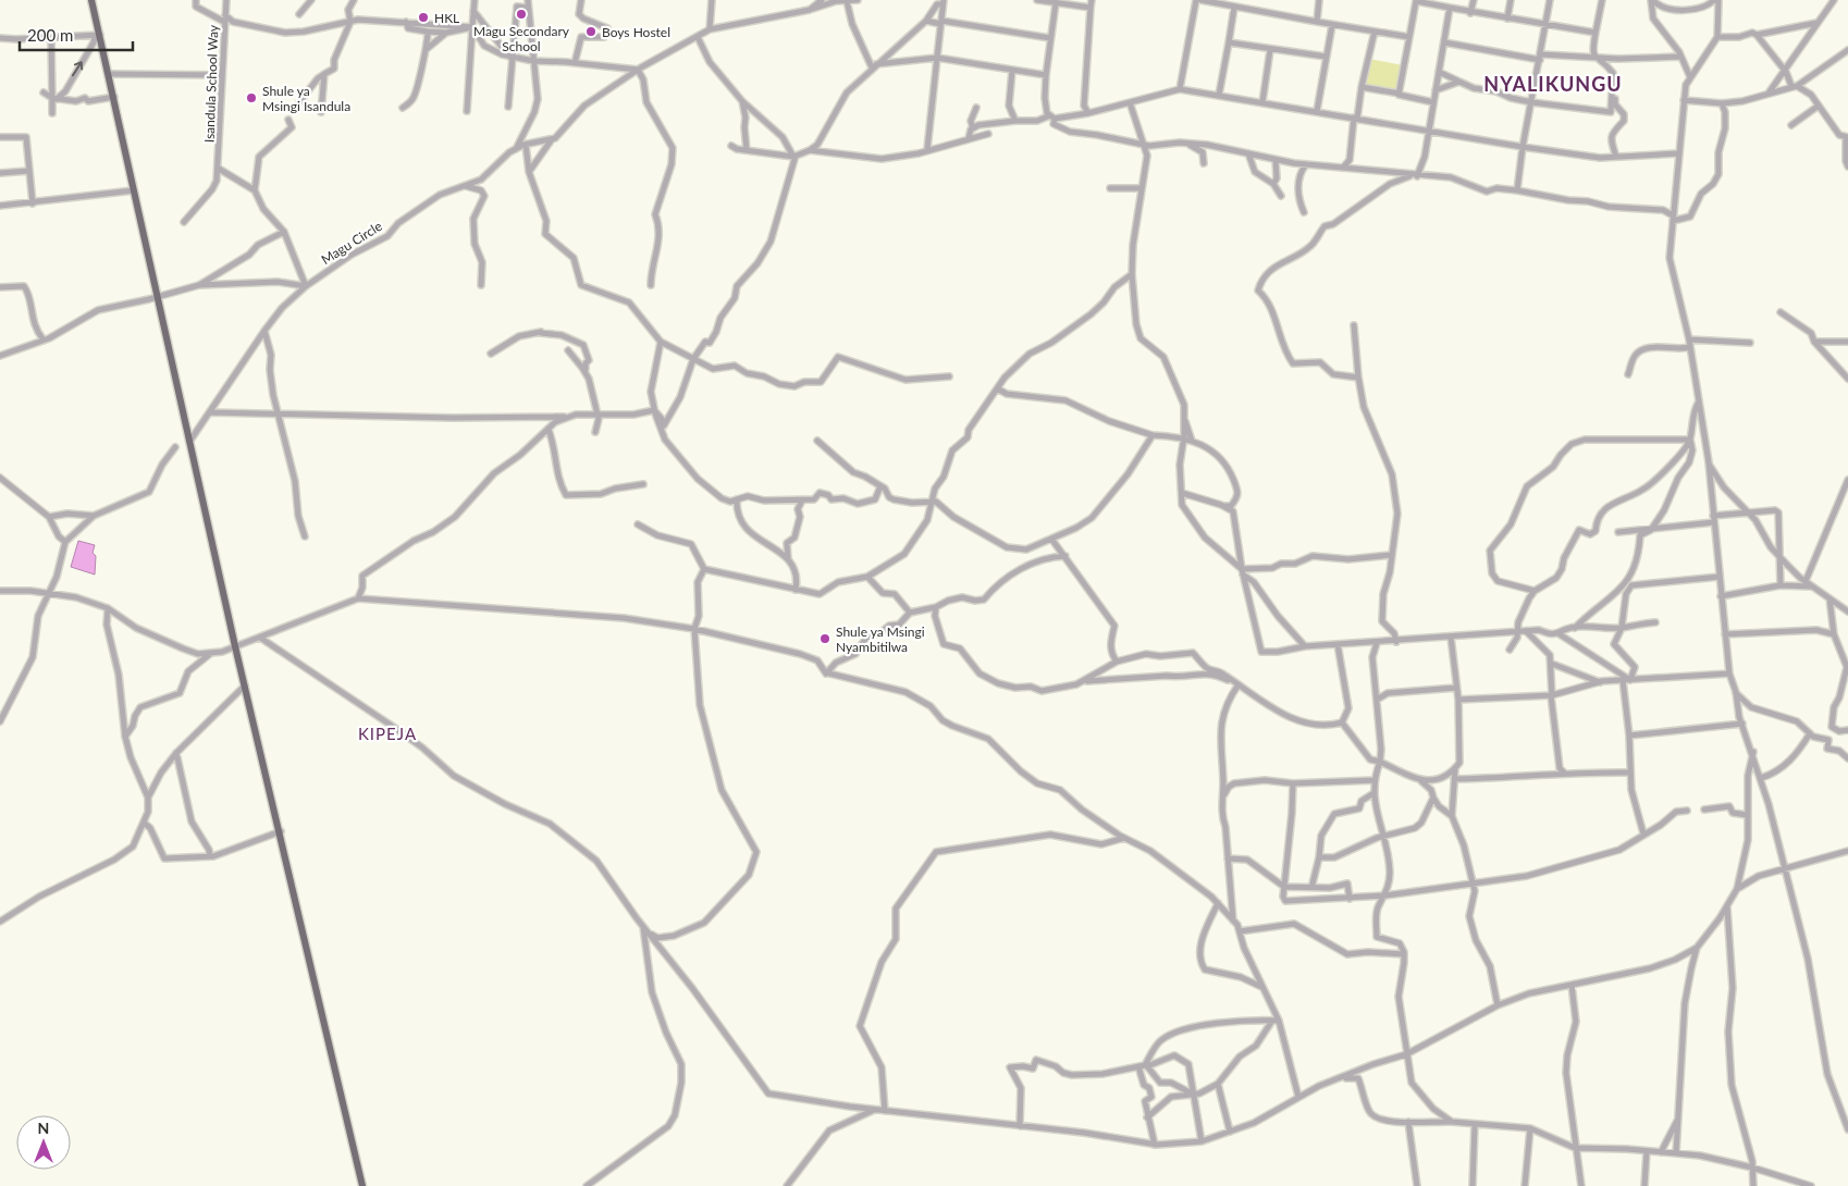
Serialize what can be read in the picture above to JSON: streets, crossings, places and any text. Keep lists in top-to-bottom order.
{
  "streets": {
    "street": ["Isandula School Way", "Magu Circle"]
  },
  "districts": ["NYALIKUNGU", "KIPEJA"],
  "places": [
    "Magu Secondary School",
    "HKL",
    "Boys Hostel",
    "Shule ya Msingi Isandula",
    "Shule ya Msingi Nyambitilwa"
  ],
  "scale_bar": "200 m",
  "north": "top"
}
